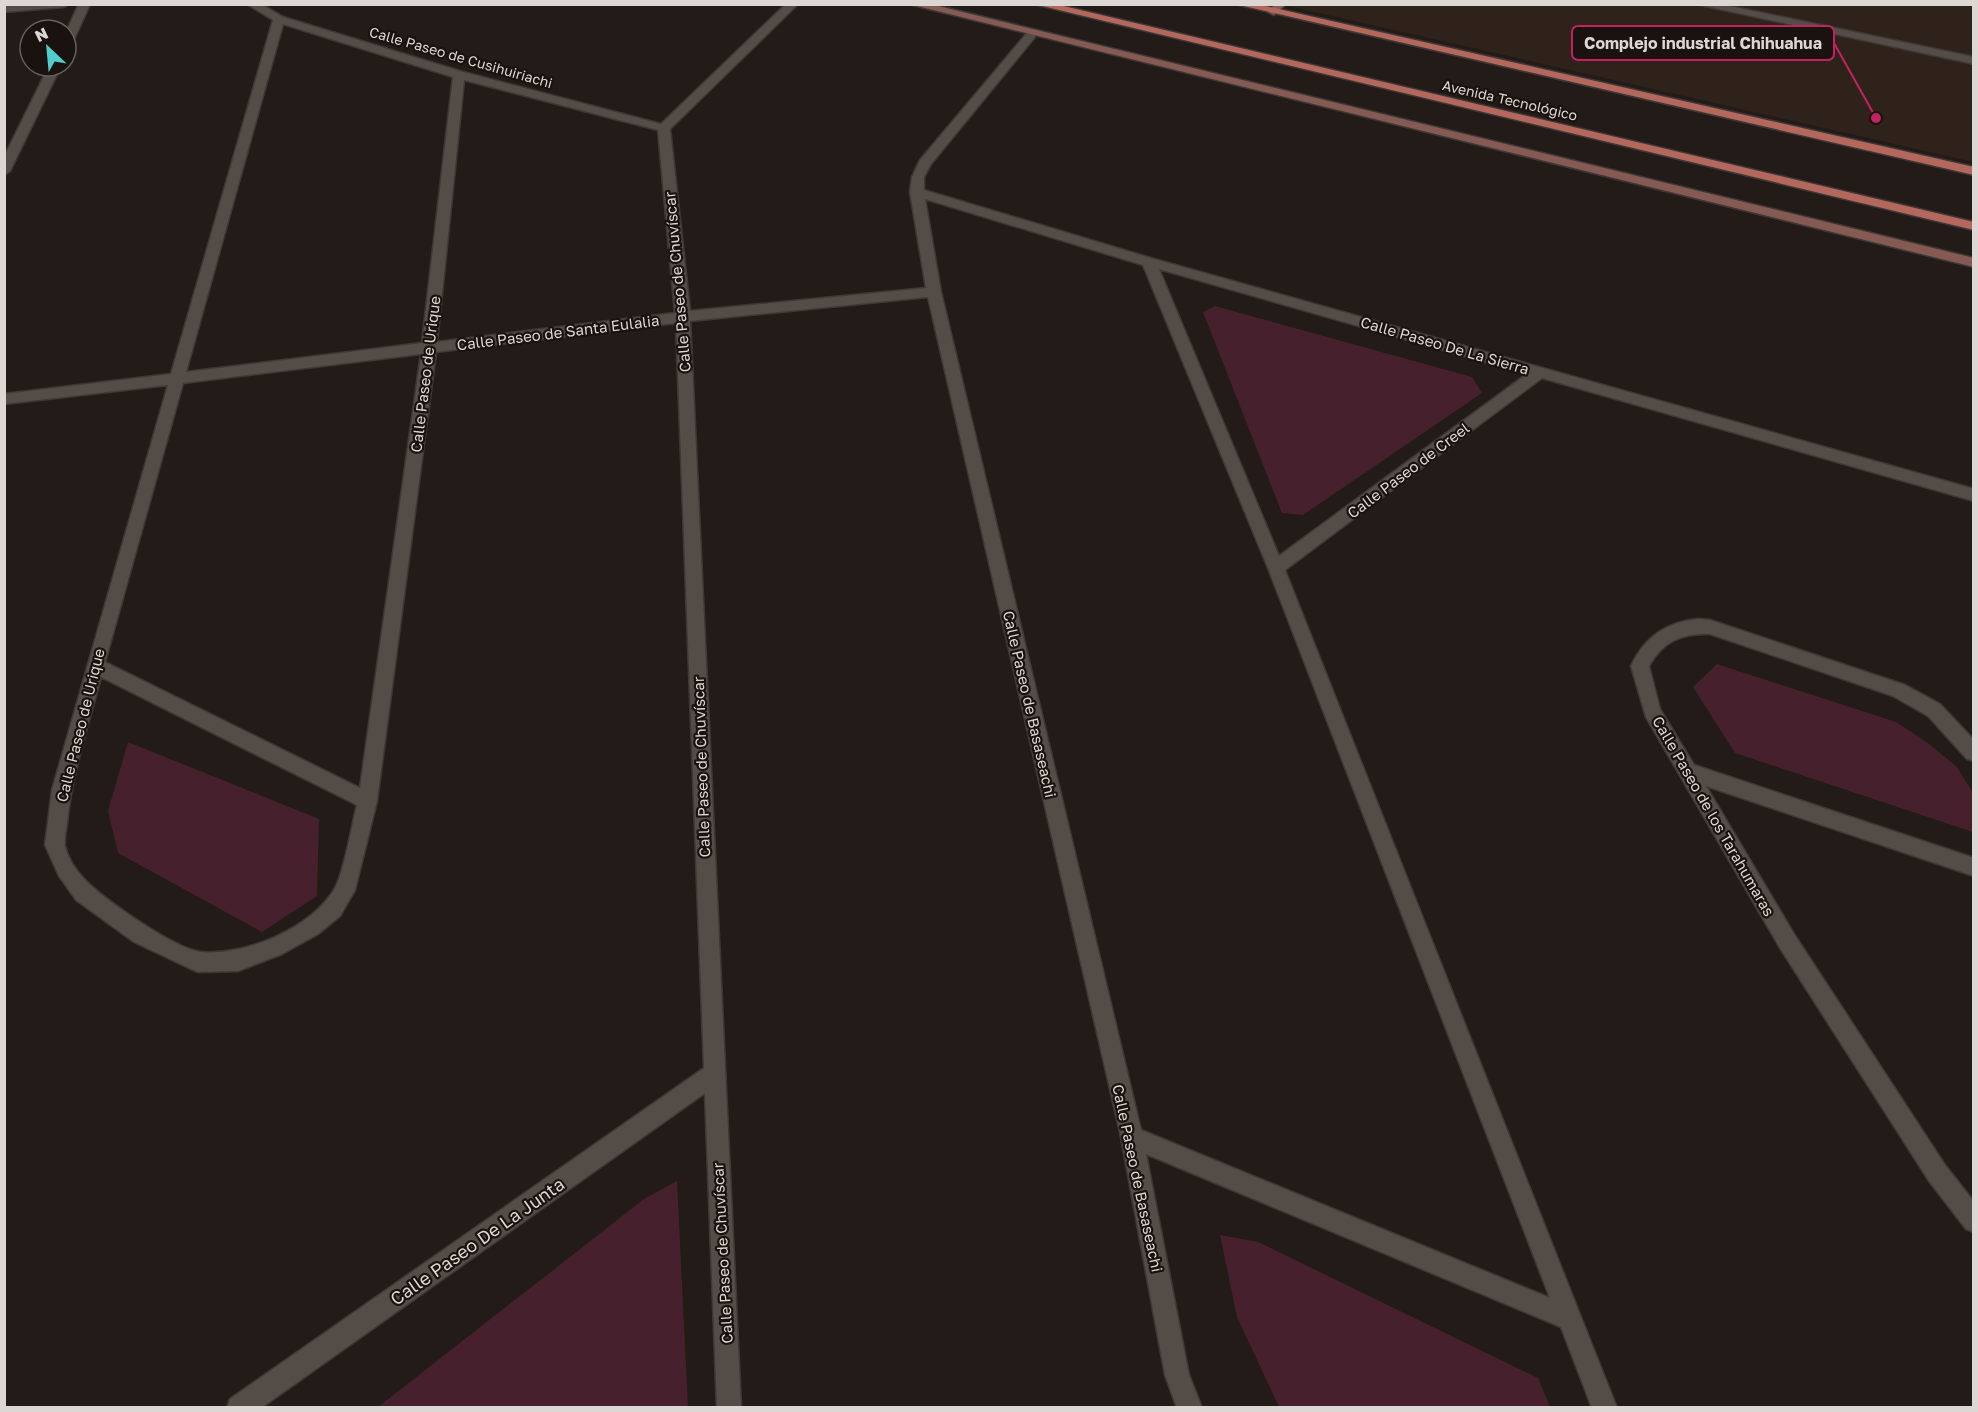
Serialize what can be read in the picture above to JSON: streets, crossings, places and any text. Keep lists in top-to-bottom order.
{
  "streets": {
    "main road": ["Avenida Tecnológico"],
    "street": [
      "Calle Paseo de Cusihuiriachi",
      "Calle Paseo de Chuvíscar",
      "Calle Paseo de Santa Eulalia",
      "Calle Paseo De La Sierra",
      "Calle Paseo de Urique",
      "Calle Paseo de Creel",
      "Calle Paseo de Basaseachi",
      "Calle Paseo de los Tarahumaras",
      "Calle Paseo De La Junta"
    ]
  },
  "crossings": [
    ["Calle Paseo de Cusihuiriachi", "Calle Paseo de Chuvíscar"],
    ["Calle Paseo de Cusihuiriachi", "Calle Paseo de Urique"],
    ["Calle Paseo de Chuvíscar", "Calle Paseo de Santa Eulalia"],
    ["Calle Paseo de Chuvíscar", "Calle Paseo De La Junta"],
    ["Calle Paseo de Santa Eulalia", "Calle Paseo de Urique"],
    ["Calle Paseo de Santa Eulalia", "Calle Paseo de Basaseachi"],
    ["Calle Paseo De La Sierra", "Calle Paseo de Creel"],
    ["Calle Paseo De La Sierra", "Calle Paseo de Basaseachi"]
  ],
  "places": ["Complejo industrial Chihuahua"],
  "north": "top left"
}
